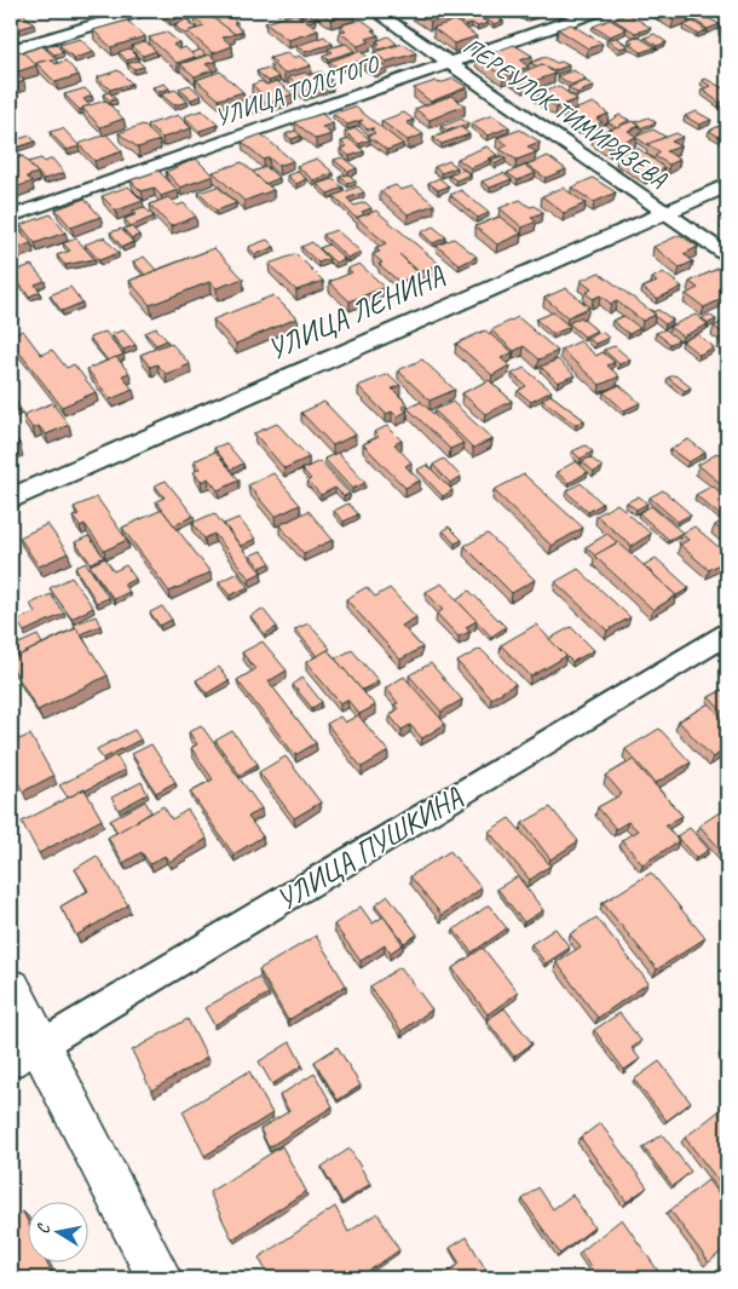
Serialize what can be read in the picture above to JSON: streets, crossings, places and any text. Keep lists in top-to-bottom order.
{
  "streets": {
    "street": [
      "УЛИЦА ТОЛСТОГО",
      "ПЕРЕУЛОК ТИМИРЯЗЕВА",
      "УЛИЦА ЛЕНИНА",
      "УЛИЦА ПУШКИНА"
    ]
  },
  "crossings": [
    ["УЛИЦА ТОЛСТОГО", "ПЕРЕУЛОК ТИМИРЯЗЕВА"],
    ["ПЕРЕУЛОК ТИМИРЯЗЕВА", "УЛИЦА ЛЕНИНА"]
  ],
  "north": "left"
}
